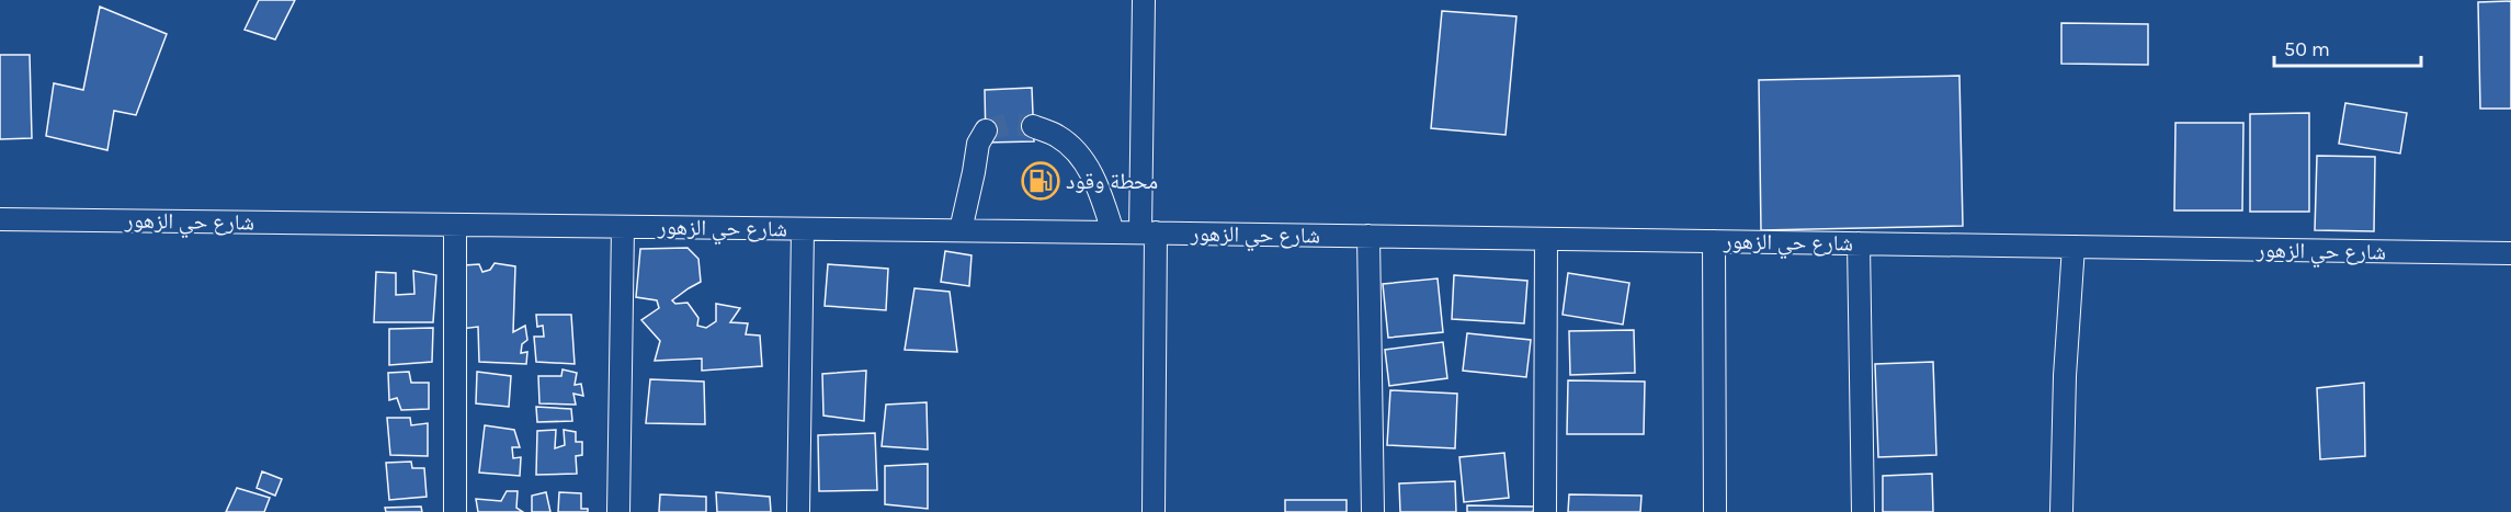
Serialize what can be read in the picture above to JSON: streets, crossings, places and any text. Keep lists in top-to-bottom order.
{
  "streets": {
    "street": ["شارع حي الزهور"]
  },
  "places": {
    "fuel station": ["محطة وقود"]
  },
  "scale_bar": "50 m"
}
